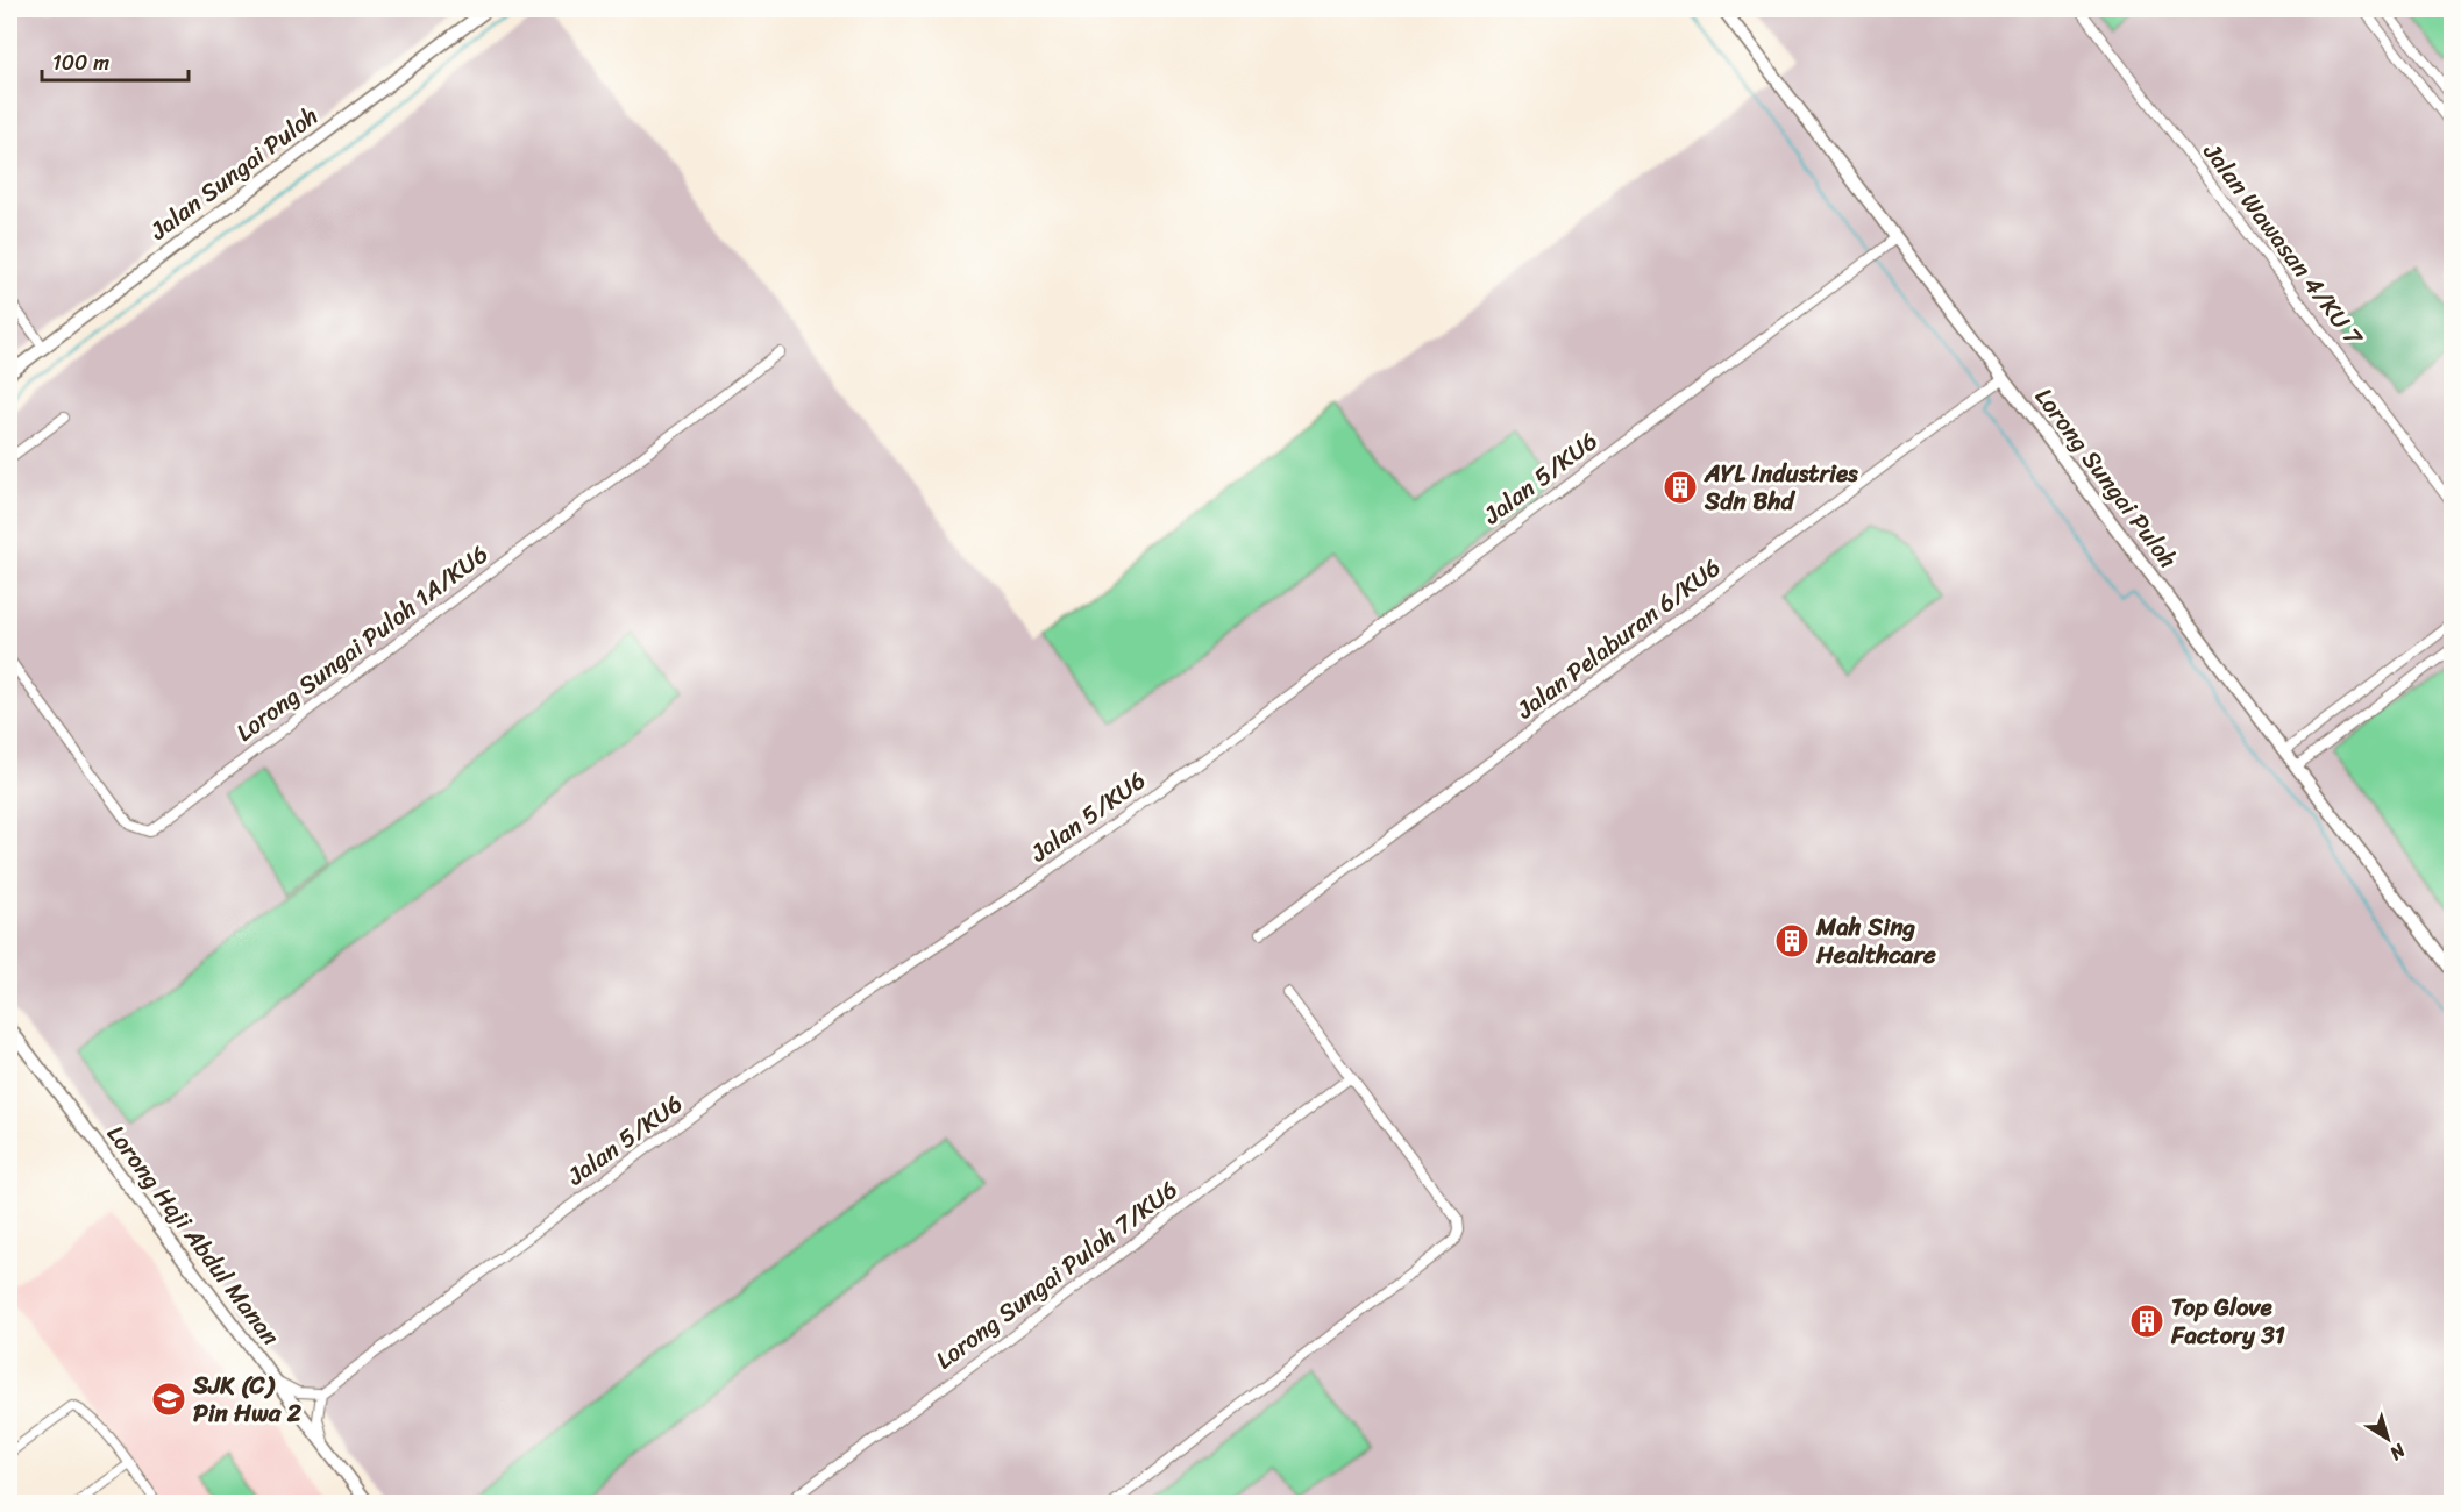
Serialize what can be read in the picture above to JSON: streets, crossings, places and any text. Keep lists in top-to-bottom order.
{
  "streets": {
    "street": [
      "Jalan Sungai Puloh",
      "Jalan Wawasan 4/KU 7",
      "Jalan 5/KU6",
      "Lorong Sungai Puloh",
      "Jalan Pelaburan 6/KU6",
      "Lorong Sungai Puloh 1A/KU6",
      "Lorong Haji Abdul Manan",
      "Lorong Sungai Puloh 7/KU6"
    ]
  },
  "crossings": [
    ["Jalan 5/KU6", "Lorong Sungai Puloh"],
    ["Lorong Sungai Puloh", "Jalan Pelaburan 6/KU6"]
  ],
  "places": {
    "building": ["AYL Industries Sdn Bhd", "Mah Sing Healthcare", "Top Glove Factory 31"],
    "school or university": ["SJK (C) Pin Hwa 2"]
  },
  "scale_bar": "100 m",
  "north": "bottom right"
}
